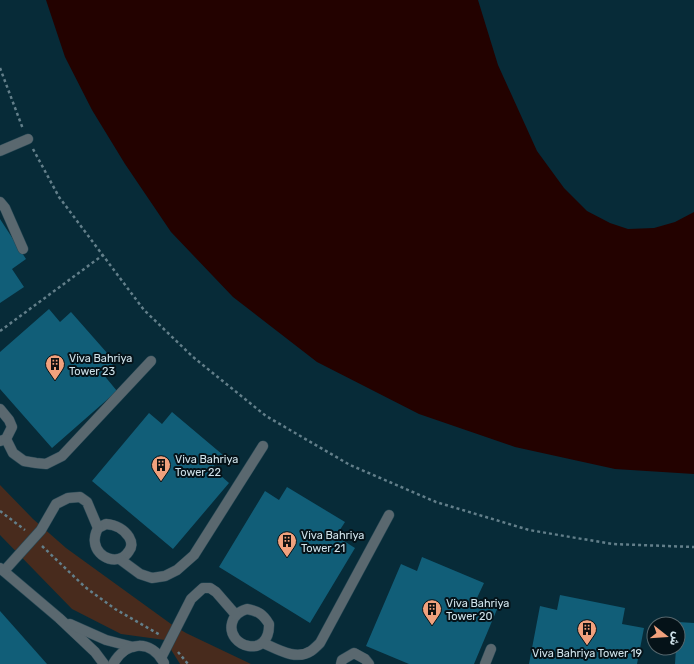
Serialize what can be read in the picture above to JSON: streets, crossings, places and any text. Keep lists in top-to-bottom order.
{
  "places": {
    "building": [
      "Viva Bahriya Tower 23",
      "Viva Bahriya Tower 22",
      "Viva Bahriya Tower 21",
      "Viva Bahriya Tower 20",
      "Viva Bahriya Tower 19"
    ]
  },
  "north": "right"
}
